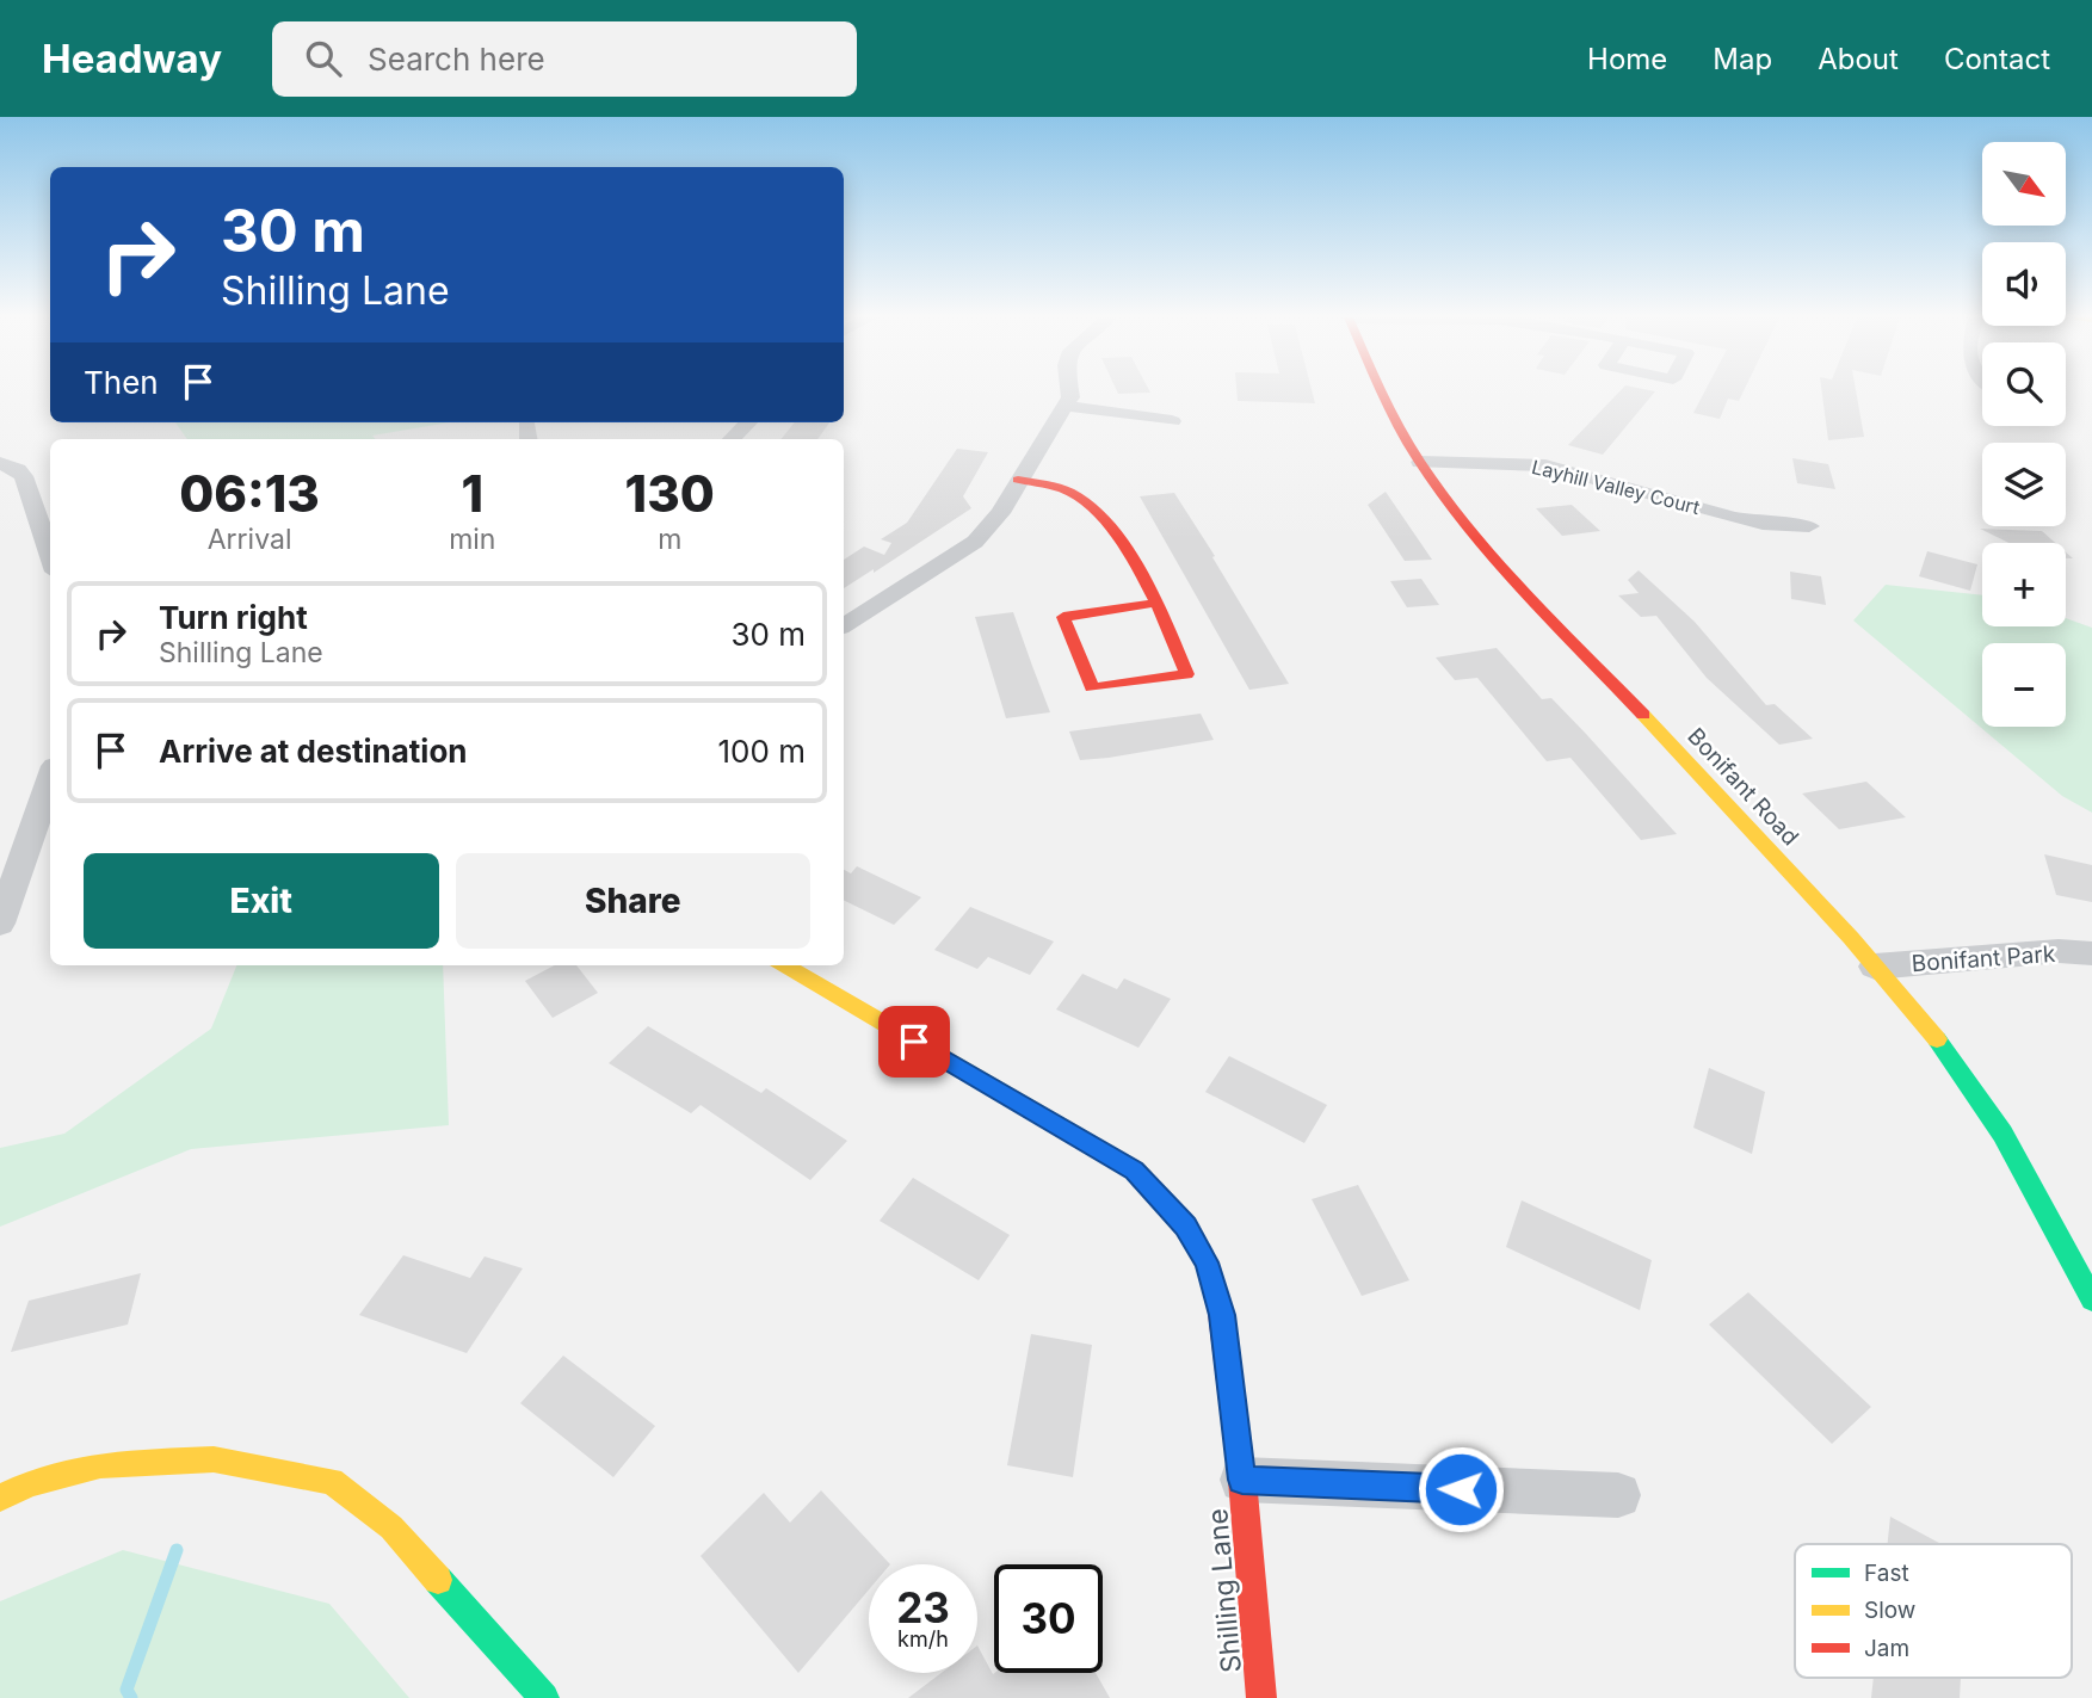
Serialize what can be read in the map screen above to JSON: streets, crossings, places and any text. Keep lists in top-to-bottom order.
{
  "streets": {
    "street": [
      "Layhill Valley Court",
      "Bonifant Road",
      "Bonifant Park",
      "Shilling Lane"
    ]
  },
  "crossings": [
    ["Layhill Valley Court", "Bonifant Road"],
    ["Bonifant Road", "Bonifant Park"]
  ],
  "legend": ["Fast", "Slow", "Jam"],
  "north": "bottom right",
  "page": {
    "header": "Headway",
    "search": "Search here",
    "nav": [
      "Home",
      "Map",
      "About",
      "Contact"
    ],
    "map_buttons": ["+", "−"],
    "turn": ["30 m", "Shilling Lane"],
    "then": "Then",
    "eta": [
      "06:13",
      "Arrival",
      "1",
      "min",
      "130",
      "m"
    ],
    "list": [
      {
        "name": "Turn right",
        "note": "Shilling Lane",
        "value": "30 m"
      },
      {
        "name": "Arrive at destination",
        "value": "100 m"
      }
    ],
    "buttons": ["Exit", "Share"],
    "speed": "23 km/h",
    "limit": "30"
  }
}
